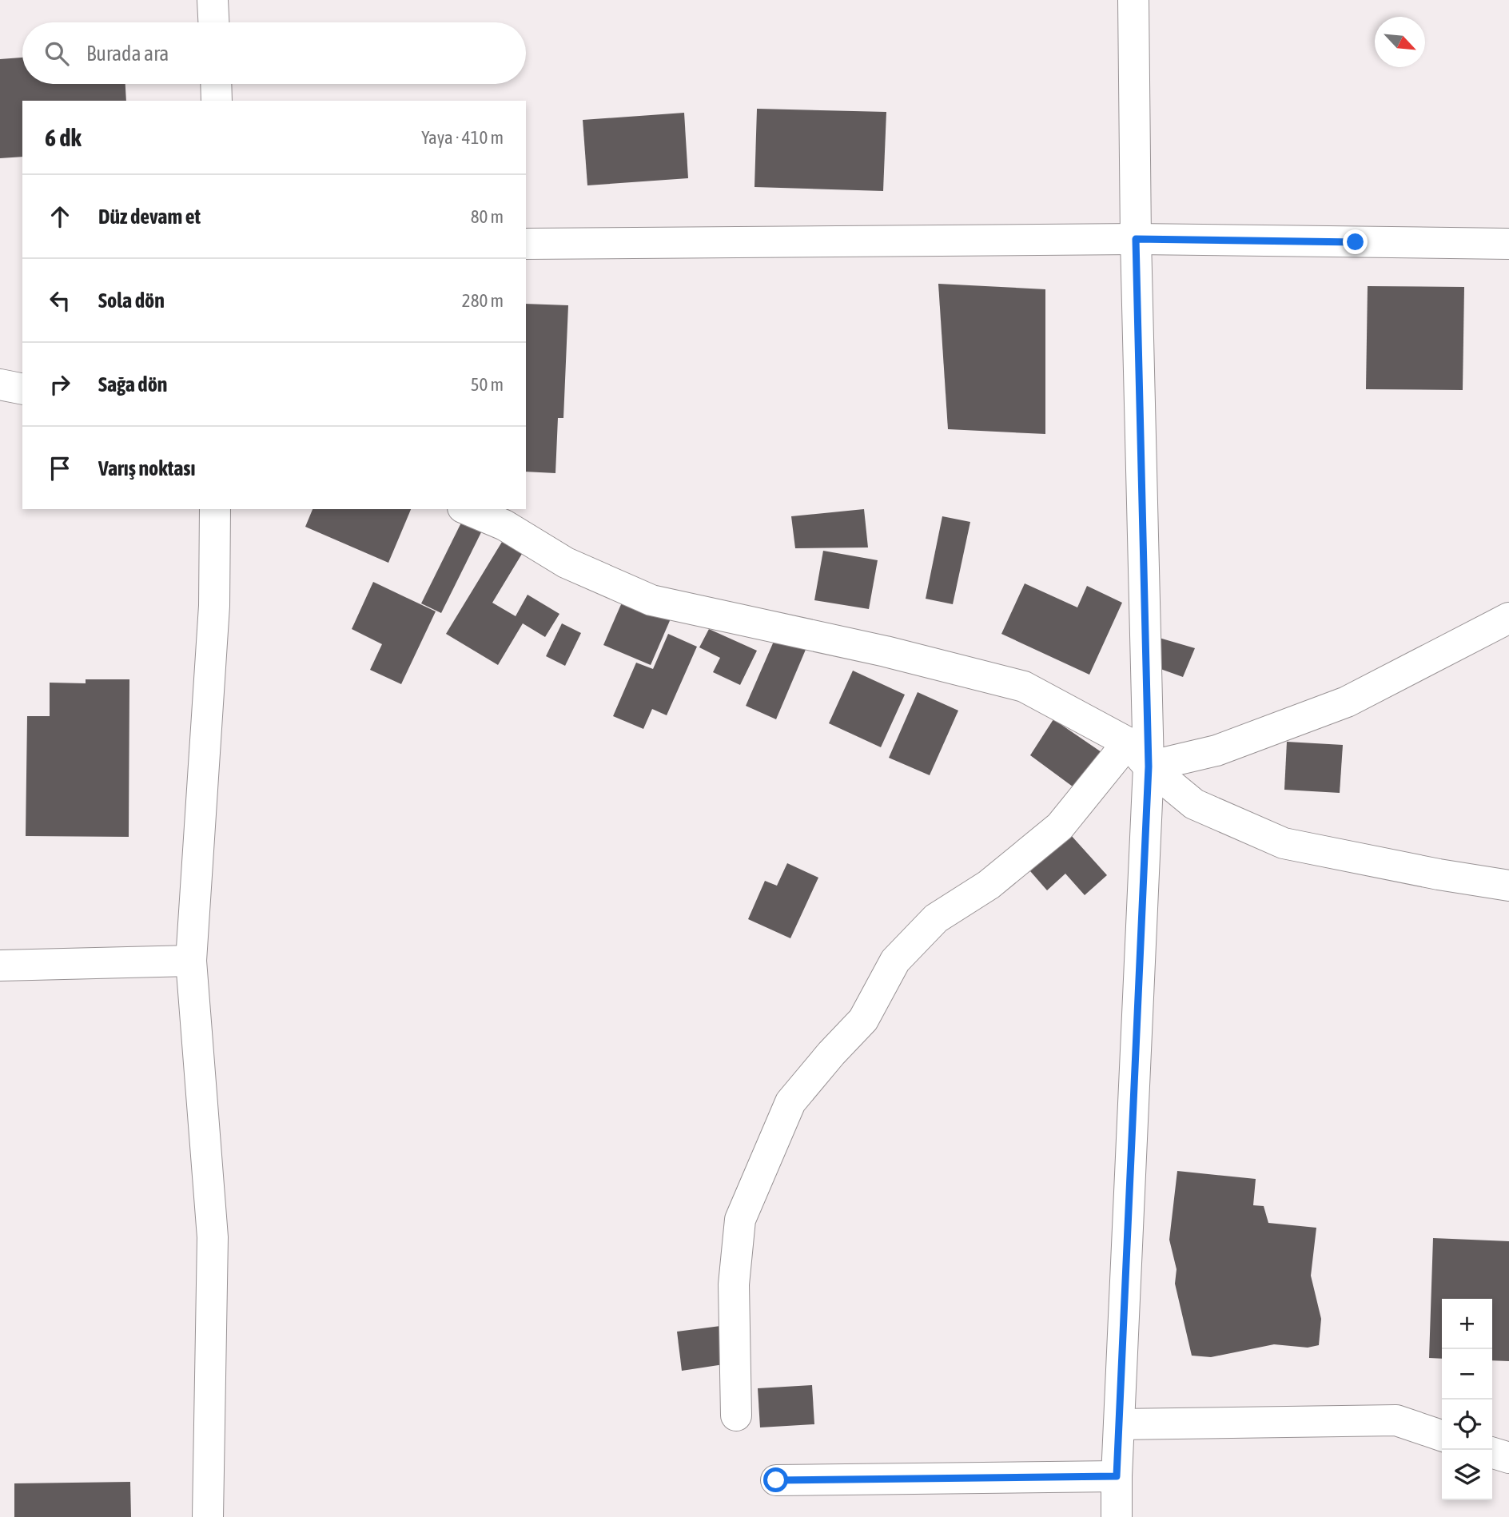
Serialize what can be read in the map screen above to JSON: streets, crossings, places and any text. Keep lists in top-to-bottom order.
{
  "north": "bottom right",
  "page": {
    "search": "Burada ara",
    "heading": ["6 dk", "Yaya · 410 m"],
    "list": [
      ["Düz devam et", "80 m"],
      ["Sola dön", "280 m"],
      ["Sağa dön", "50 m"],
      "Varış noktası"
    ],
    "map_buttons": ["+", "−"]
  }
}
